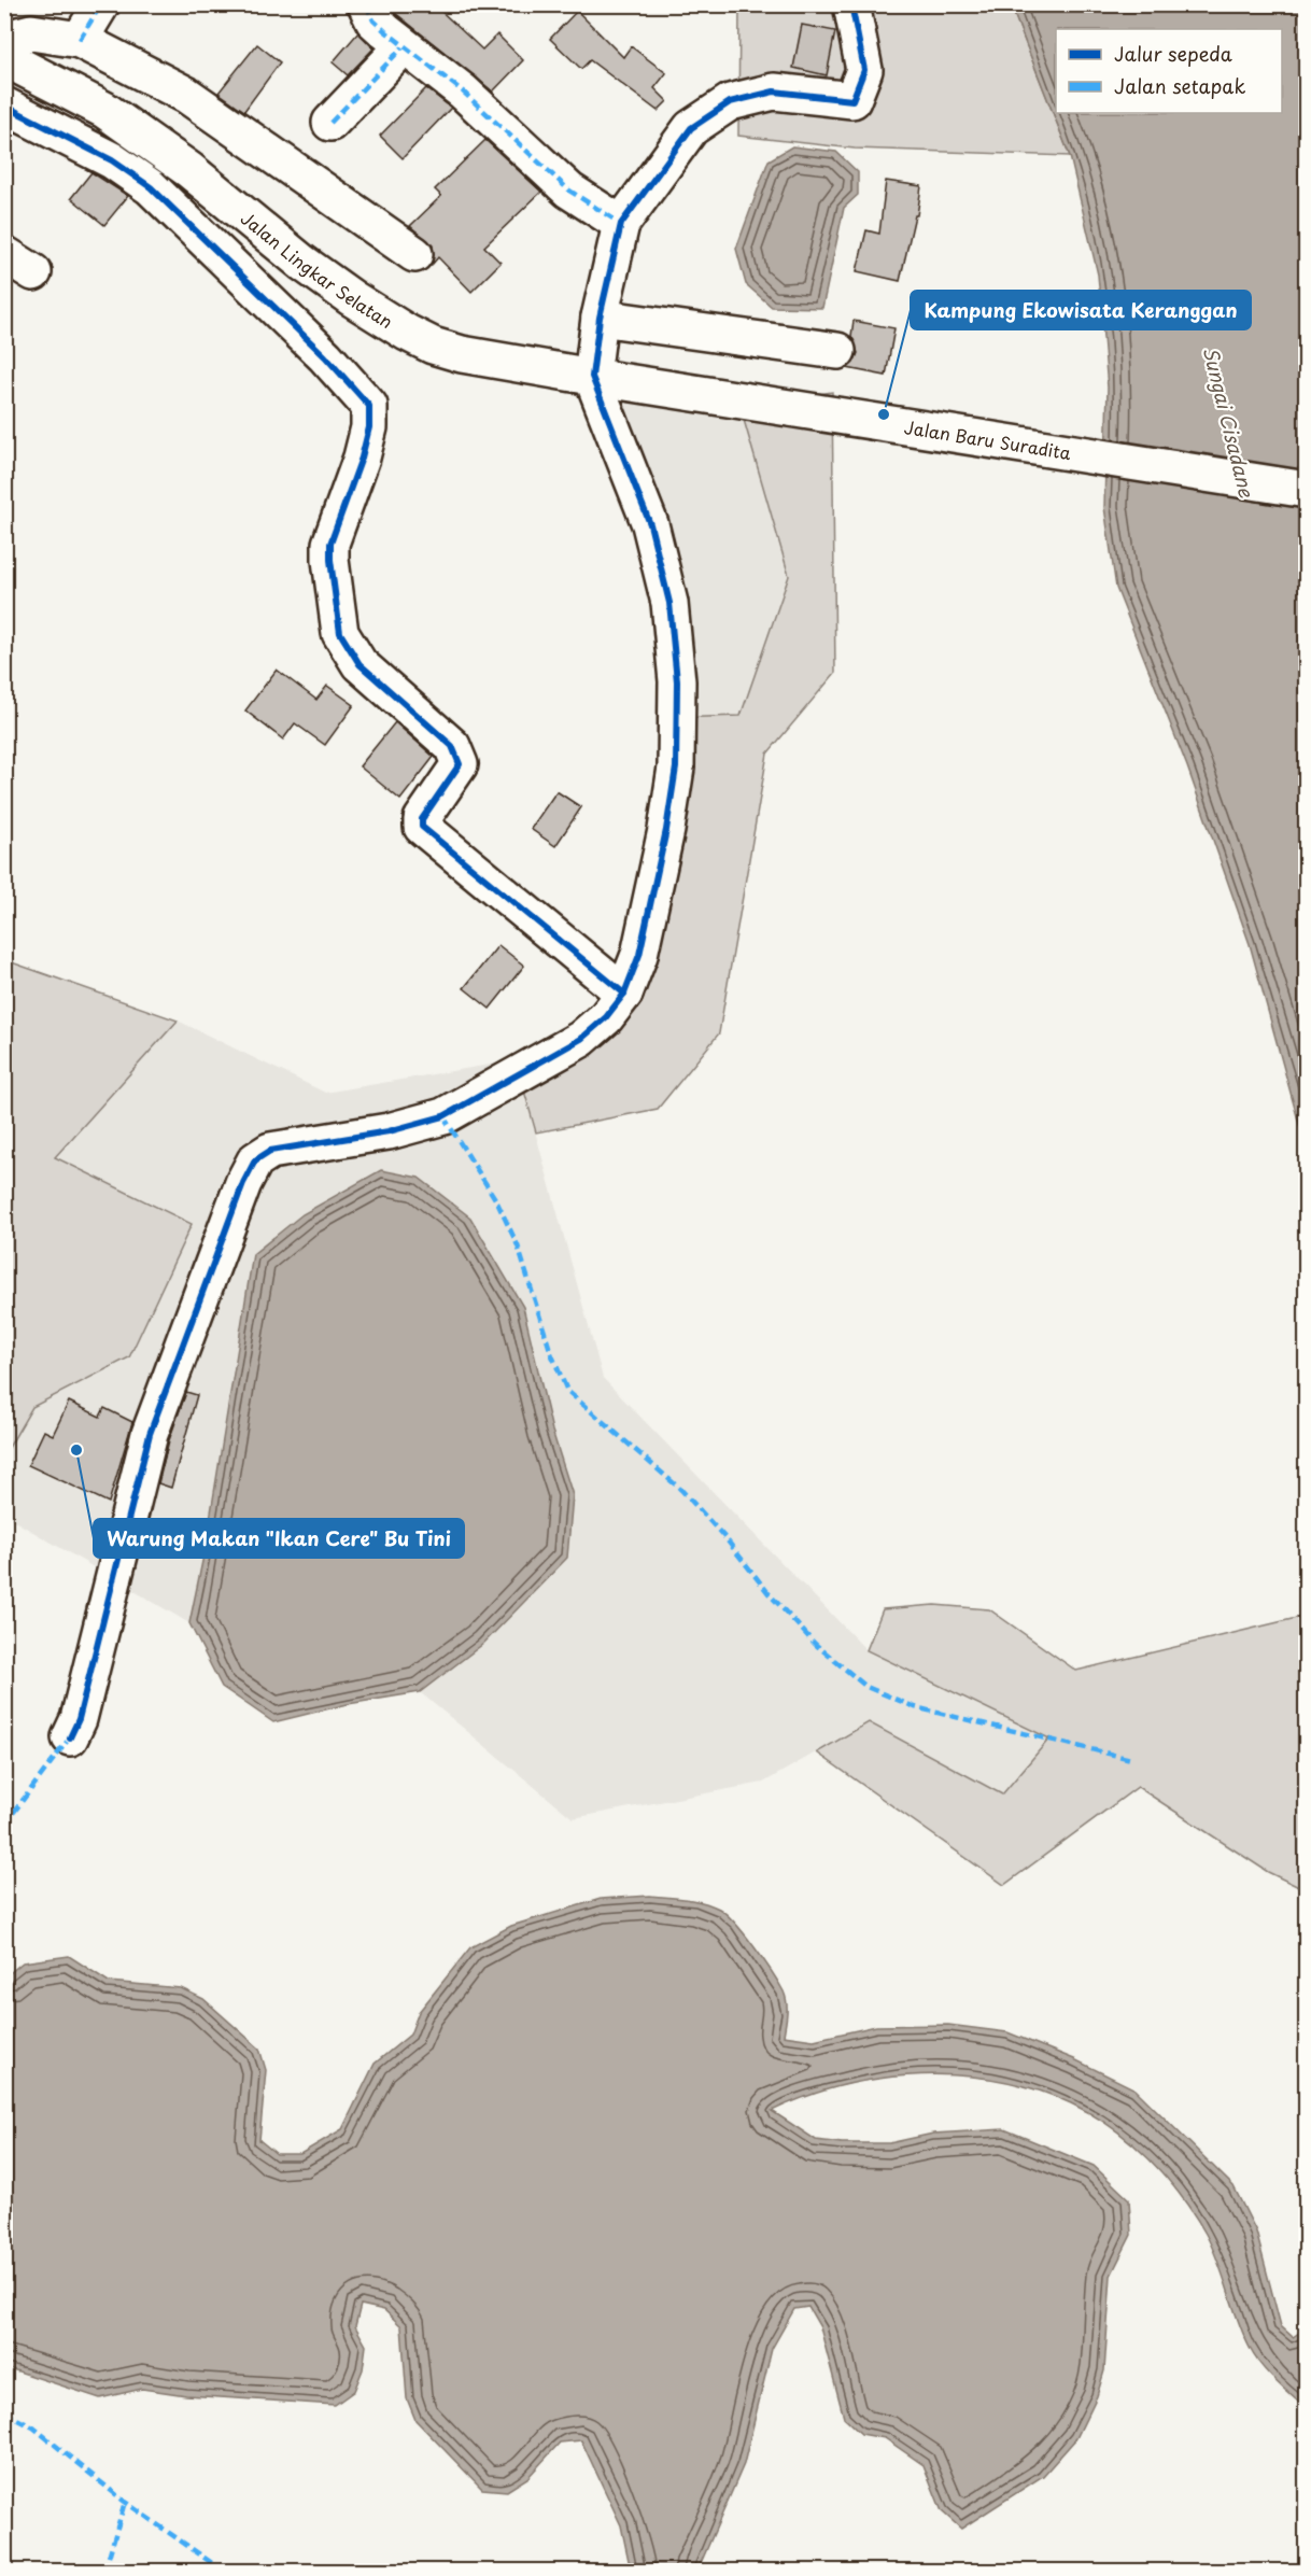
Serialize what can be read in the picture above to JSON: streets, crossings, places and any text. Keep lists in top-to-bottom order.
{
  "streets": {
    "street": ["Jalan Lingkar Selatan", "Jalan Baru Suradita"]
  },
  "crossings": [
    ["Jalan Lingkar Selatan", "Jalan Baru Suradita"]
  ],
  "water": ["Sungai Cisadane"],
  "places": ["Kampung Ekowisata Keranggan", "Warung Makan \"Ikan Cere\" Bu Tini"],
  "legend": ["Jalur sepeda", "Jalan setapak"]
}
